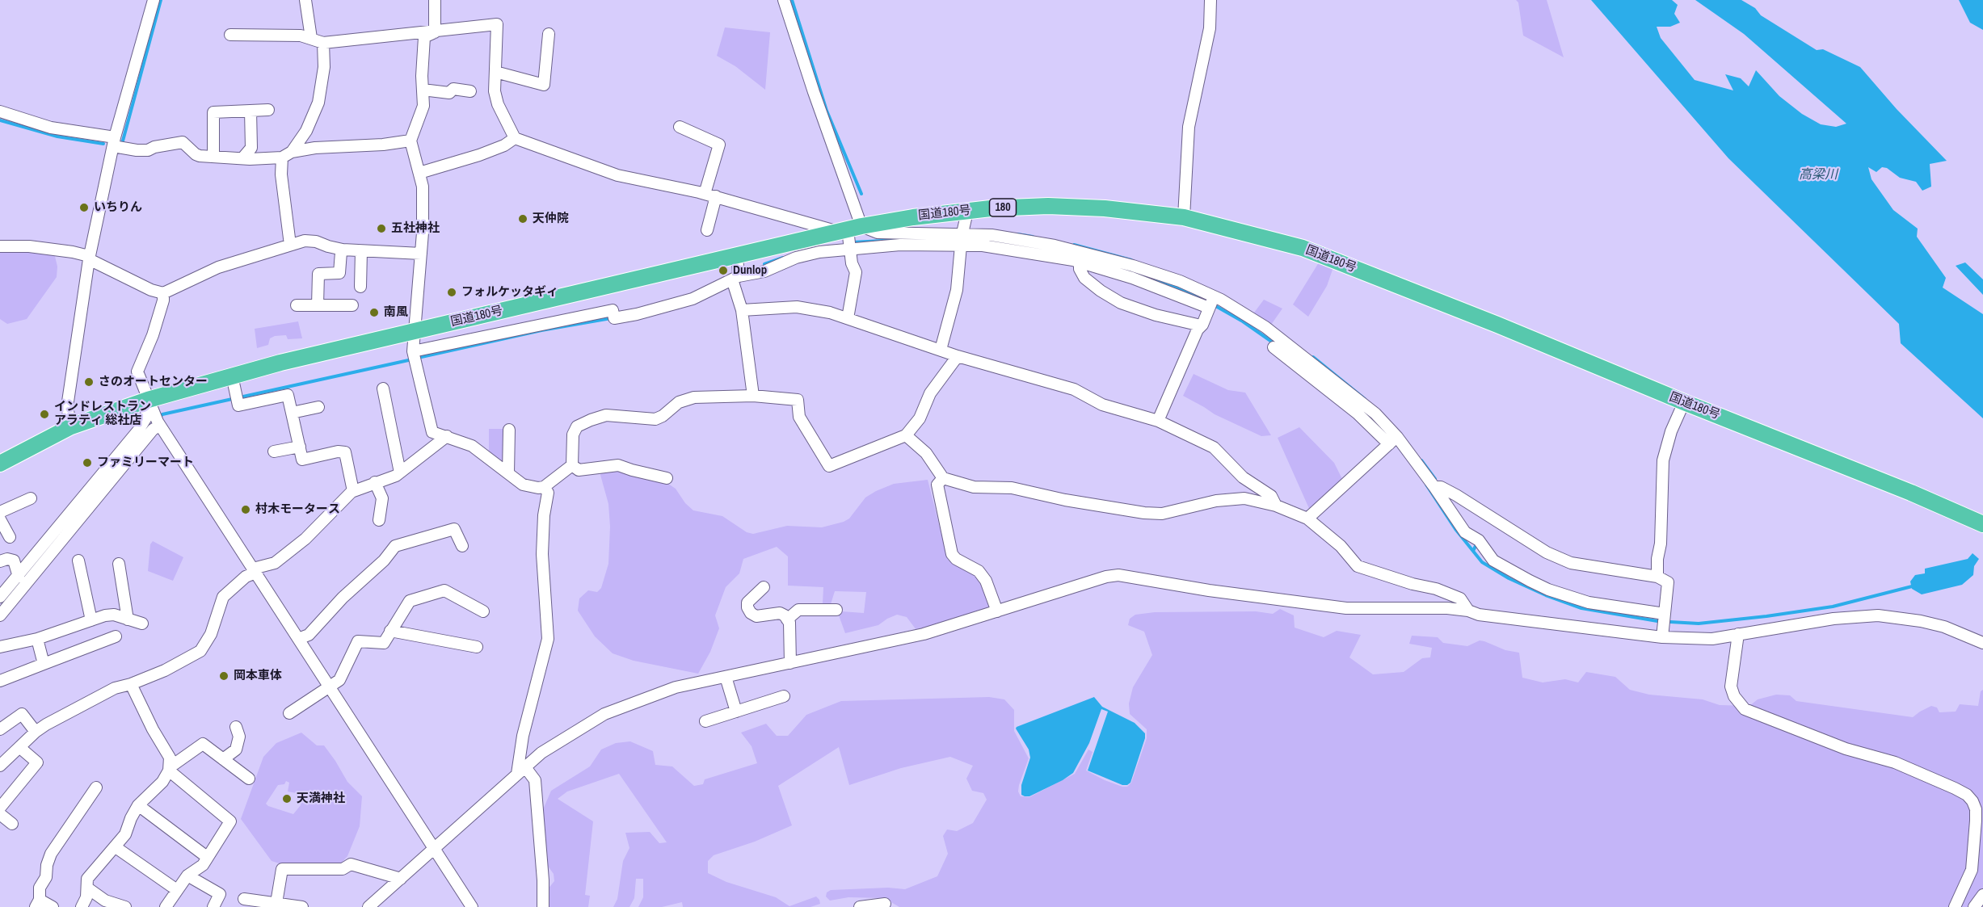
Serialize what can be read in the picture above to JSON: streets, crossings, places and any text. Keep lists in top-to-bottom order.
{
  "streets": {
    "highway": ["180", "国道180号"]
  },
  "water": ["高梁川"],
  "places": [
    "いちりん",
    "天仲院",
    "五社神社",
    "Dunlop",
    "フォルケッタギィ",
    "南風",
    "さのオートセンター",
    "インドレストラン アラティ 総社店",
    "ファミリーマート",
    "村木モータース",
    "岡本車体",
    "天満神社"
  ]
}
